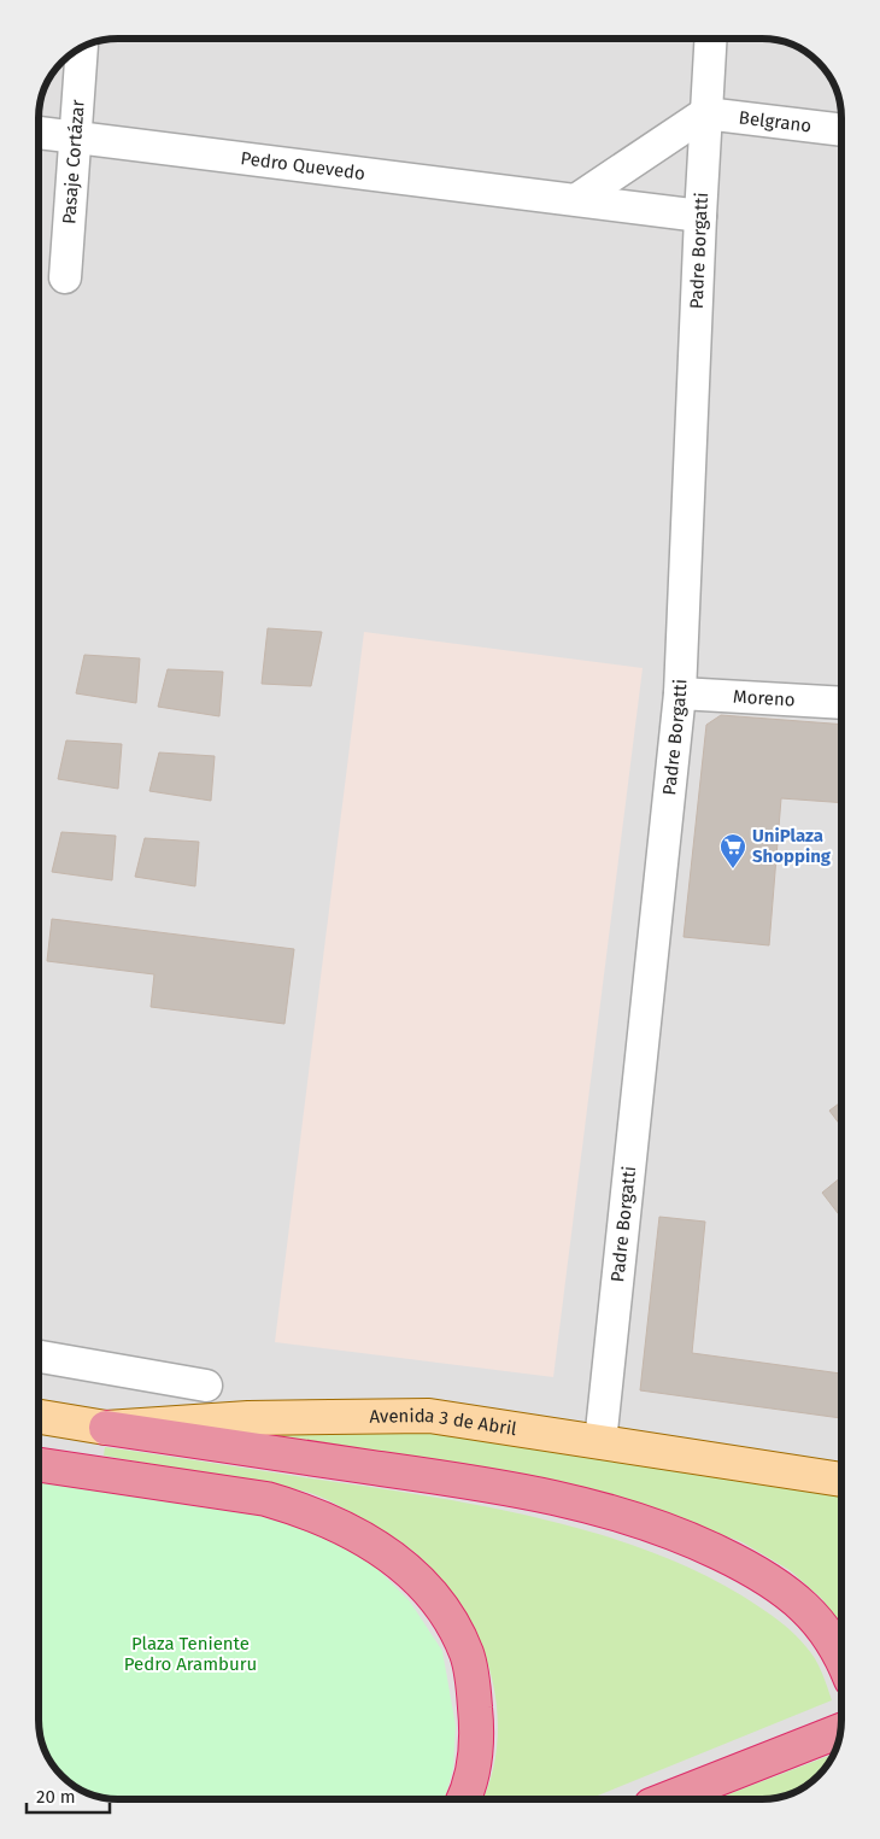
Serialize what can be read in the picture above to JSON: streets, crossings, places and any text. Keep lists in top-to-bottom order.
{
  "streets": {
    "main road": ["Avenida 3 de Abril"],
    "street": [
      "Belgrano",
      "Pasaje Cortázar",
      "Pedro Quevedo",
      "Padre Borgatti",
      "Moreno"
    ]
  },
  "crossings": [
    ["Belgrano", "Padre Borgatti"],
    ["Pasaje Cortázar", "Pedro Quevedo"],
    ["Pedro Quevedo", "Padre Borgatti"],
    ["Padre Borgatti", "Moreno"],
    ["Padre Borgatti", "Avenida 3 de Abril"]
  ],
  "parks": ["Plaza Teniente Pedro Aramburu"],
  "places": {
    "supermarket": ["UniPlaza Shopping"]
  },
  "scale_bar": "20 m"
}
